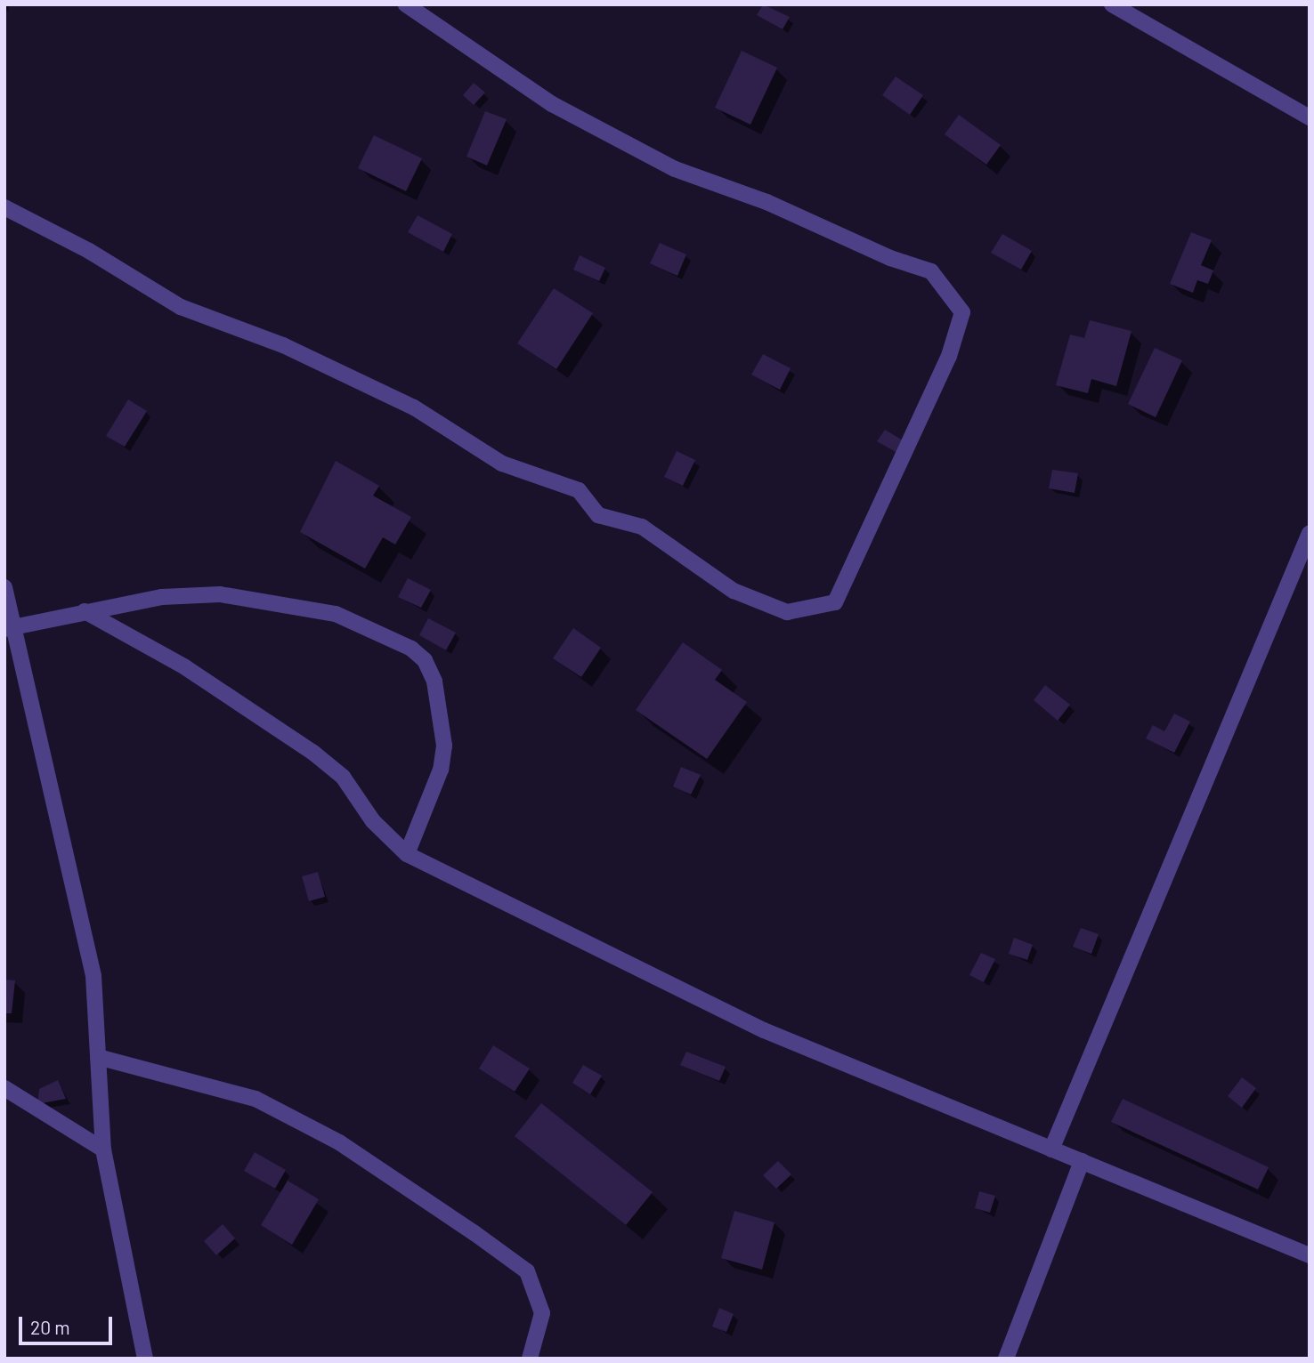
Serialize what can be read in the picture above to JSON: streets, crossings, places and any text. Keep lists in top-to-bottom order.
{
  "scale_bar": "20 m"
}
